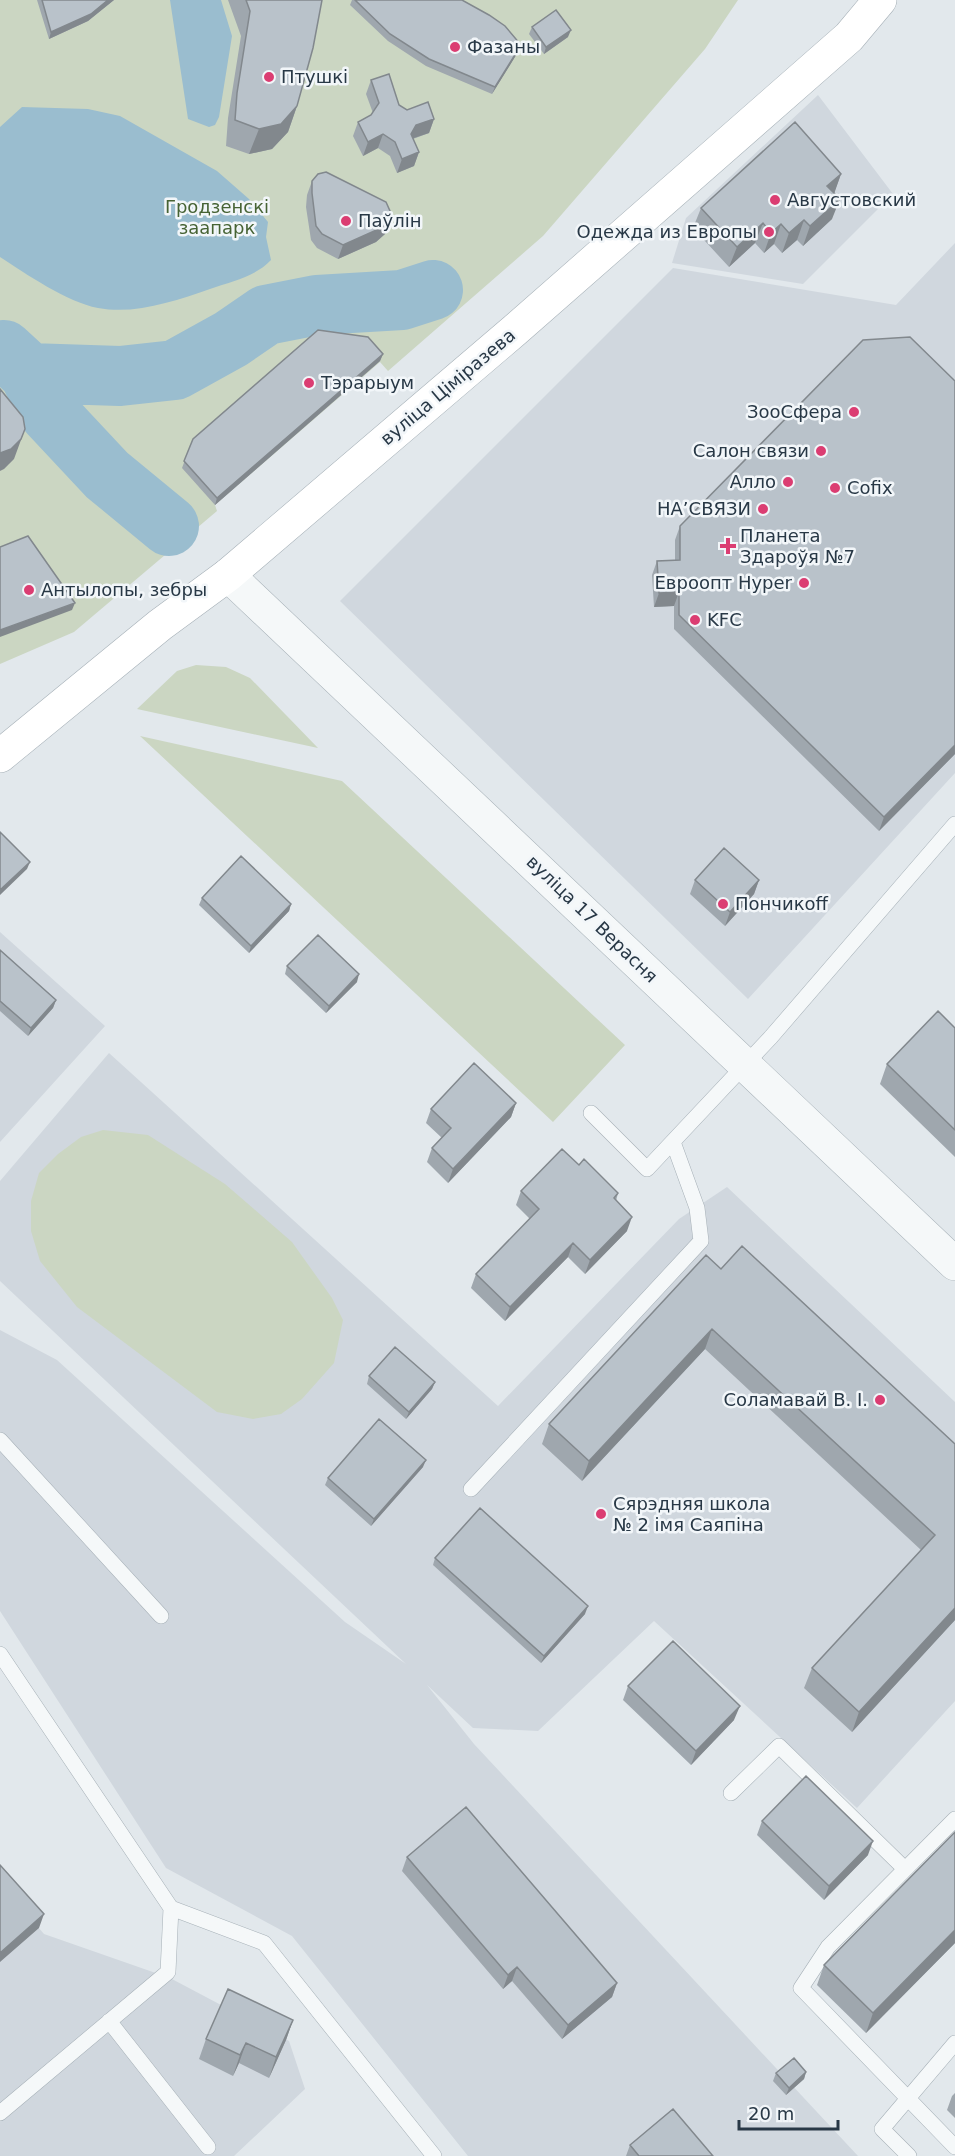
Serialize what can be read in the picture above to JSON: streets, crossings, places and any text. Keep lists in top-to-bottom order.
{
  "streets": {
    "main road": ["вуліца Ціміразева"],
    "street": ["вуліца 17 Верасня"]
  },
  "crossings": [
    ["вуліца Ціміразева", "вуліца 17 Верасня"]
  ],
  "parks": ["Гродзенскі заапарк"],
  "places": {
    "other": [
      "Фазаны",
      "Птушкі",
      "Августовский",
      "Паўлін",
      "Одежда из Европы",
      "Тэрарыум",
      "ЗооСфера",
      "Салон связи",
      "Алло",
      "Cofix",
      "НАʼСВЯЗИ",
      "Евроопт Hyper",
      "Антылопы, зебры",
      "KFC",
      "Пончикoff",
      "Соламавай В. І.",
      "Сярэдняя школа № 2 імя Саяпіна"
    ],
    "health": ["Планета Здароўя №7"]
  },
  "scale_bar": "20 m"
}
